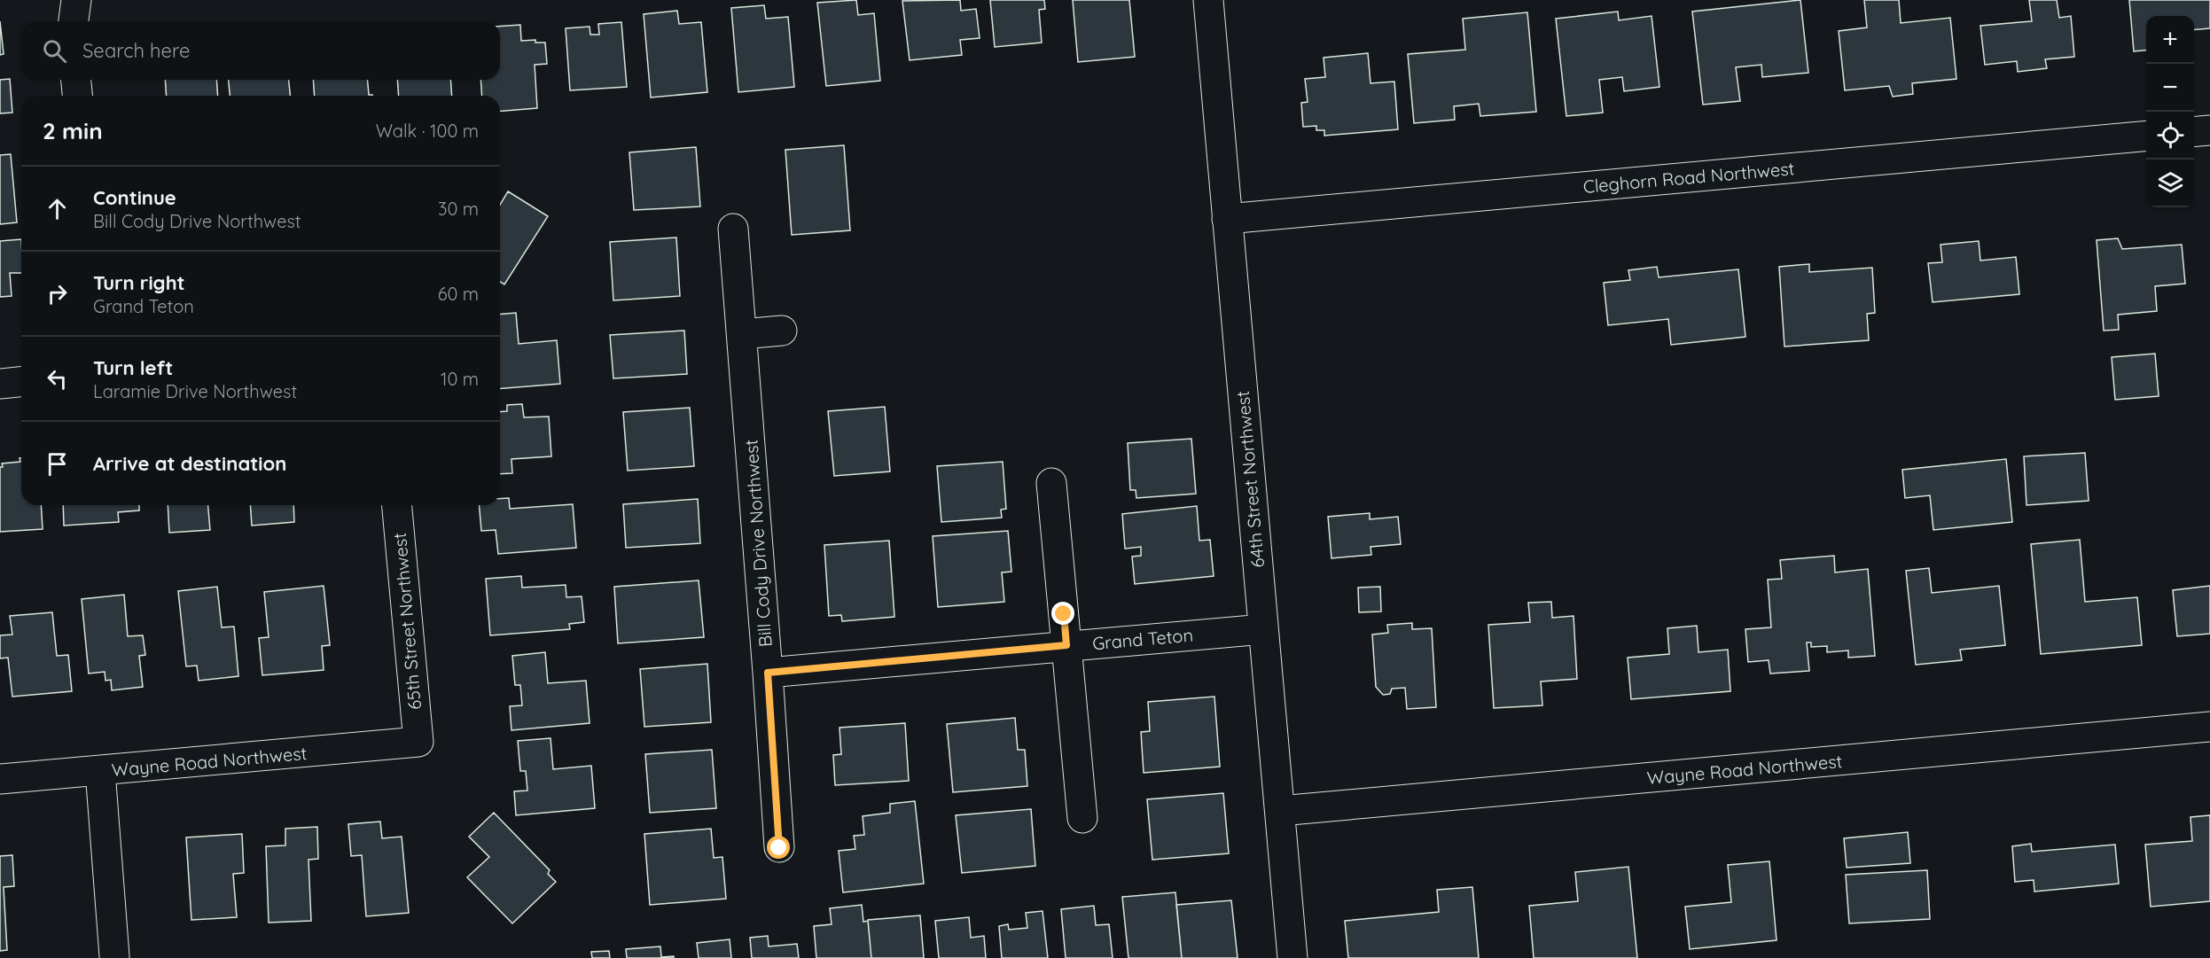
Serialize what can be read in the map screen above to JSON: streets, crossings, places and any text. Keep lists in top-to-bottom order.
{
  "streets": {
    "street": [
      "Cleghorn Road Northwest",
      "64th Street Northwest",
      "Bill Cody Drive Northwest",
      "65th Street Northwest",
      "Grand Teton",
      "Wayne Road Northwest"
    ]
  },
  "crossings": [
    ["Cleghorn Road Northwest", "64th Street Northwest"],
    ["64th Street Northwest", "Grand Teton"],
    ["64th Street Northwest", "Wayne Road Northwest"],
    ["Bill Cody Drive Northwest", "Grand Teton"],
    ["65th Street Northwest", "Wayne Road Northwest"]
  ],
  "page": {
    "map_buttons": ["+", "−"],
    "search": "Search here",
    "heading": ["2 min", "Walk · 100 m"],
    "list": [
      ["Continue", "Bill Cody Drive Northwest", "30 m"],
      ["Turn right", "Grand Teton", "60 m"],
      ["Turn left", "Laramie Drive Northwest", "10 m"],
      "Arrive at destination"
    ]
  }
}
